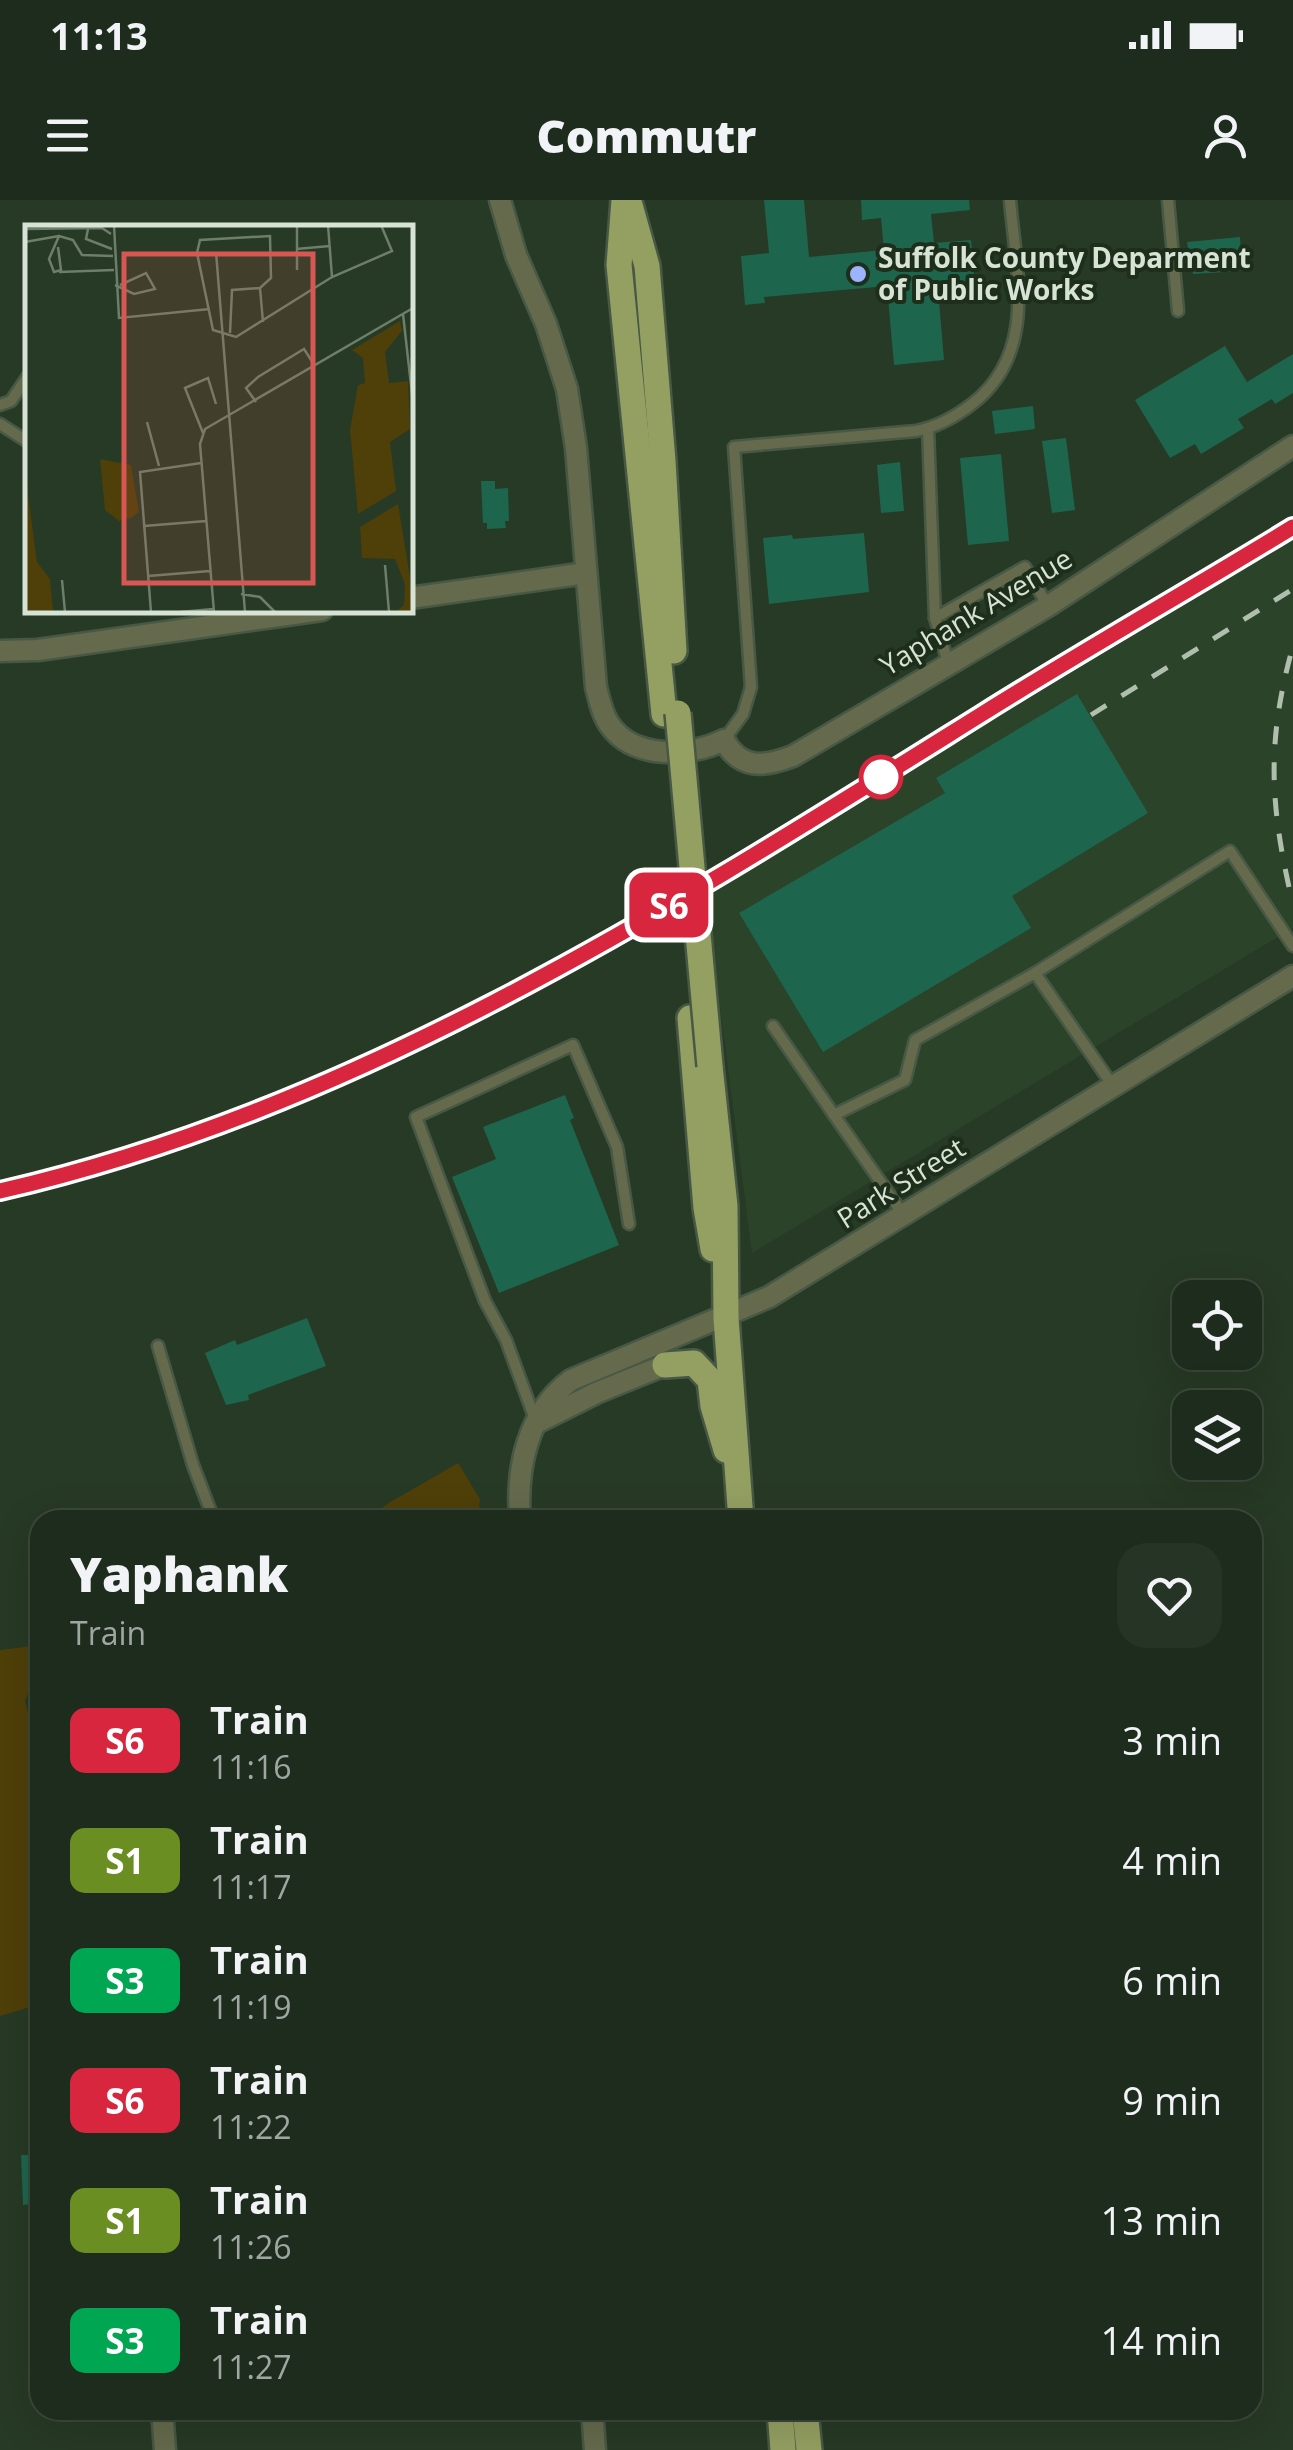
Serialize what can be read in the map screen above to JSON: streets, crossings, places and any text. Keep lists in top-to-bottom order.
{
  "streets": {
    "street": ["Yaphank Avenue", "Park Street"]
  },
  "places": ["Suffolk County Deparment of Public Works"],
  "page": {
    "status": "11:13",
    "header": "Commutr",
    "on_map": "S6",
    "heading": ["Yaphank", "Train"],
    "list": [
      {
        "mark": "S6",
        "name": "Train",
        "note": "11:16",
        "value": "3 min"
      },
      {
        "mark": "S1",
        "name": "Train",
        "note": "11:17",
        "value": "4 min"
      },
      {
        "mark": "S3",
        "name": "Train",
        "note": "11:19",
        "value": "6 min"
      },
      {
        "mark": "S6",
        "name": "Train",
        "note": "11:22",
        "value": "9 min"
      },
      {
        "mark": "S1",
        "name": "Train",
        "note": "11:26",
        "value": "13 min"
      },
      {
        "mark": "S3",
        "name": "Train",
        "note": "11:27",
        "value": "14 min"
      }
    ]
  }
}
